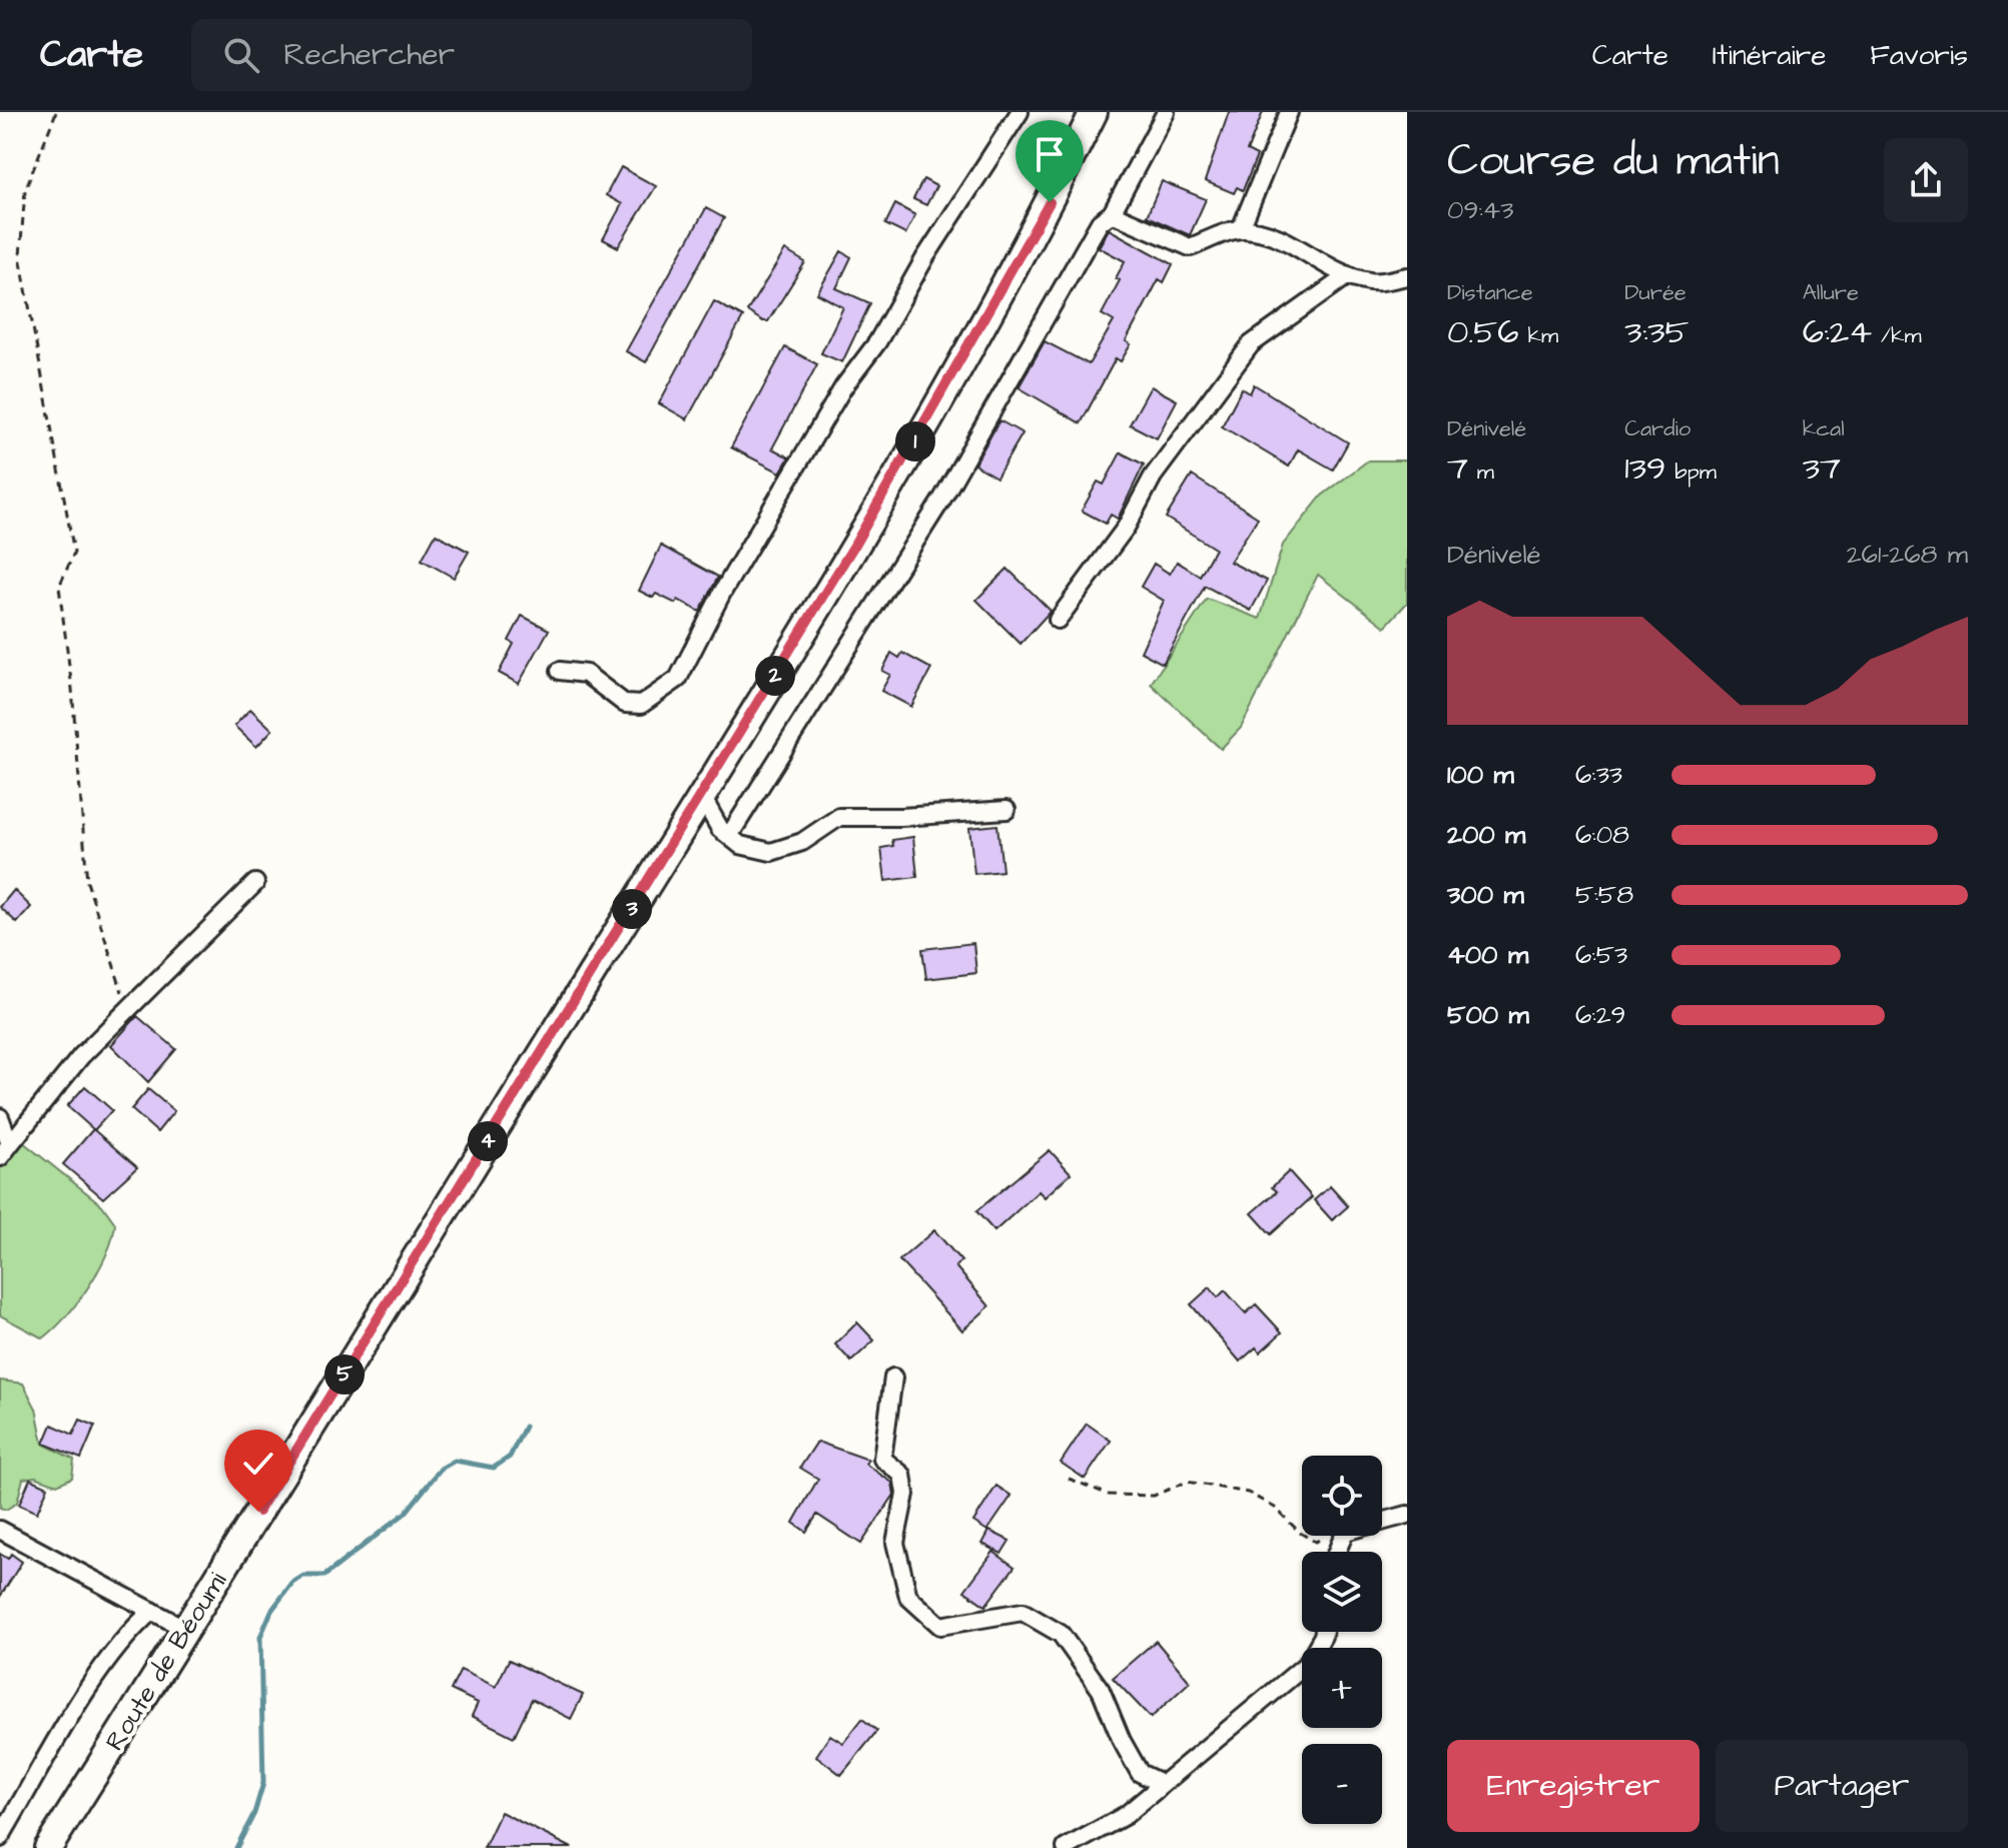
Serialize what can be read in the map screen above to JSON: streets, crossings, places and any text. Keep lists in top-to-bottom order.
{
  "streets": {
    "main road": ["Route de Béoumi"]
  },
  "page": {
    "header": "Carte",
    "search": "Rechercher",
    "nav": ["Carte", "Itinéraire", "Favoris"],
    "heading": ["Course du matin", "09:43"],
    "stats": [
      ["Distance", "0.56 km"],
      ["Durée", "3:35"],
      ["Allure", "6:24 /km"],
      ["Dénivelé", "7 m"],
      ["Cardio", "139 bpm"],
      ["kcal", "37"]
    ],
    "pins": [
      "1",
      "2",
      "3",
      "4",
      "5"
    ],
    "chart": ["Dénivelé", "261–268 m"],
    "list": [
      {
        "name": "100 m",
        "note": "6:33"
      },
      {
        "name": "200 m",
        "note": "6:08"
      },
      {
        "name": "300 m",
        "note": "5:58"
      },
      {
        "name": "400 m",
        "note": "6:53"
      },
      {
        "name": "500 m",
        "note": "6:29"
      }
    ],
    "map_buttons": ["+", "−"],
    "buttons": ["Enregistrer", "Partager"]
  }
}
